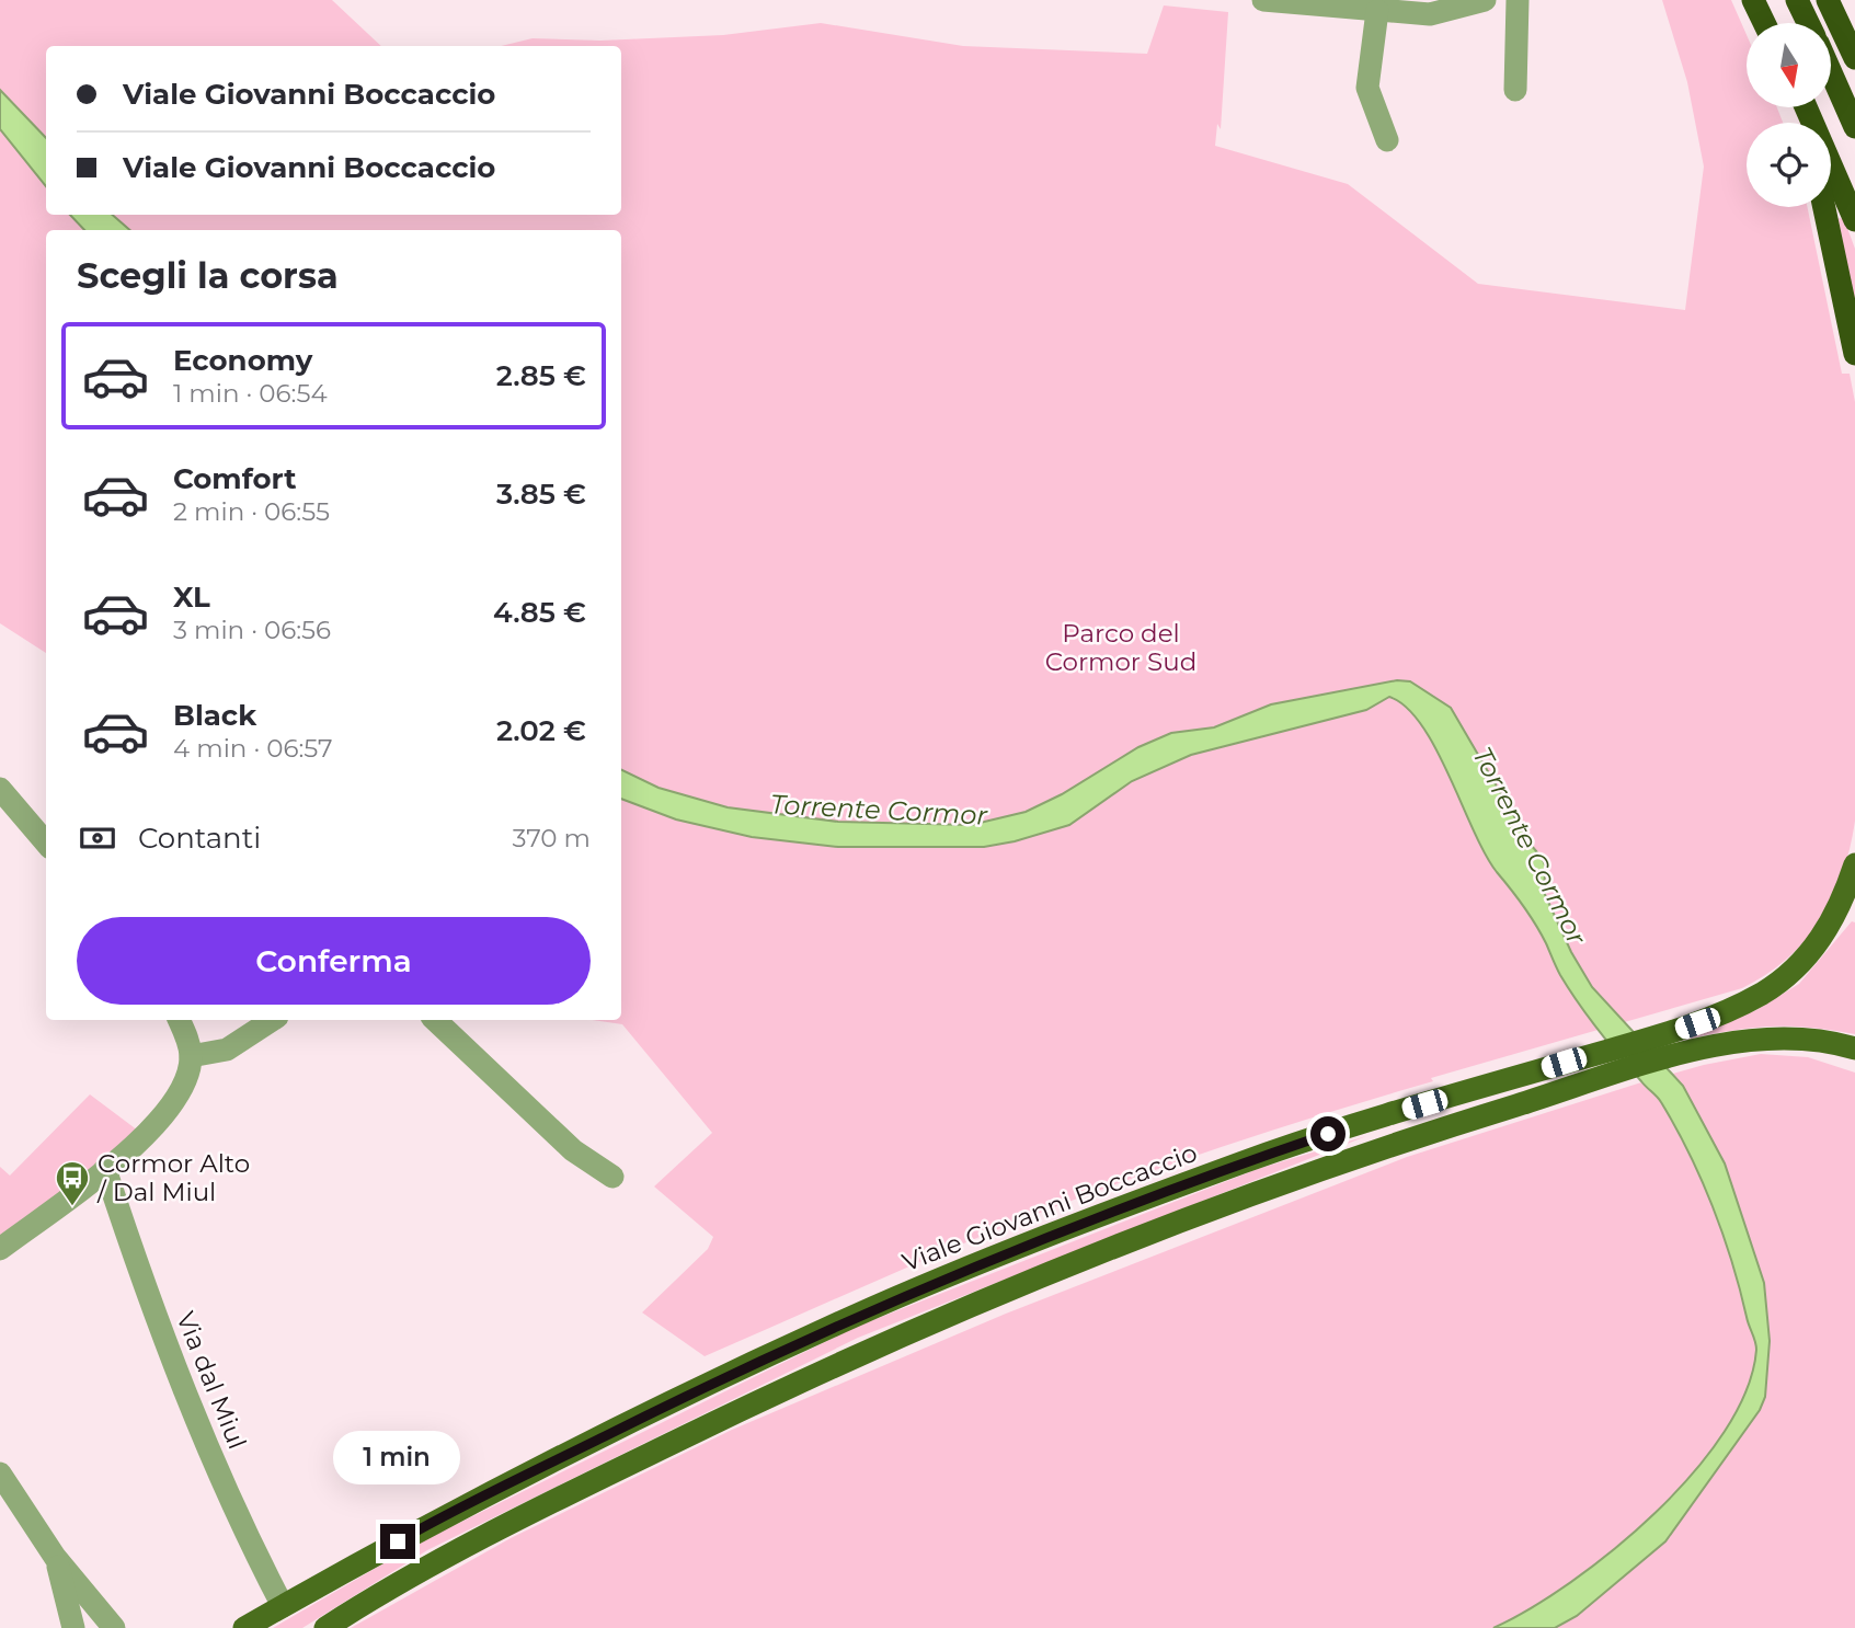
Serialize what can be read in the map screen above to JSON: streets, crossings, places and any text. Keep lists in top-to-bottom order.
{
  "streets": {
    "main road": ["Viale Giovanni Boccaccio"],
    "street": ["Via dal Miul"]
  },
  "crossings": [
    ["Viale Giovanni Boccaccio", "Via dal Miul"]
  ],
  "water": ["Torrente Cormor"],
  "parks": ["Parco del Cormor Sud"],
  "places": {
    "bus stop": ["Cormor Alto / Dal Miul"]
  },
  "north": "bottom",
  "page": {
    "banner": ["Viale Giovanni Boccaccio", "Viale Giovanni Boccaccio"],
    "heading": "Scegli la corsa",
    "list": [
      {
        "name": "Economy",
        "note": "1 min · 06:54",
        "value": "2.85 €"
      },
      {
        "name": "Comfort",
        "note": "2 min · 06:55",
        "value": "3.85 €"
      },
      {
        "name": "XL",
        "note": "3 min · 06:56",
        "value": "4.85 €"
      },
      {
        "name": "Black",
        "note": "4 min · 06:57",
        "value": "2.02 €"
      }
    ],
    "pay": ["Contanti", "370 m"],
    "buttons": "Conferma",
    "bubble": "1 min"
  }
}
